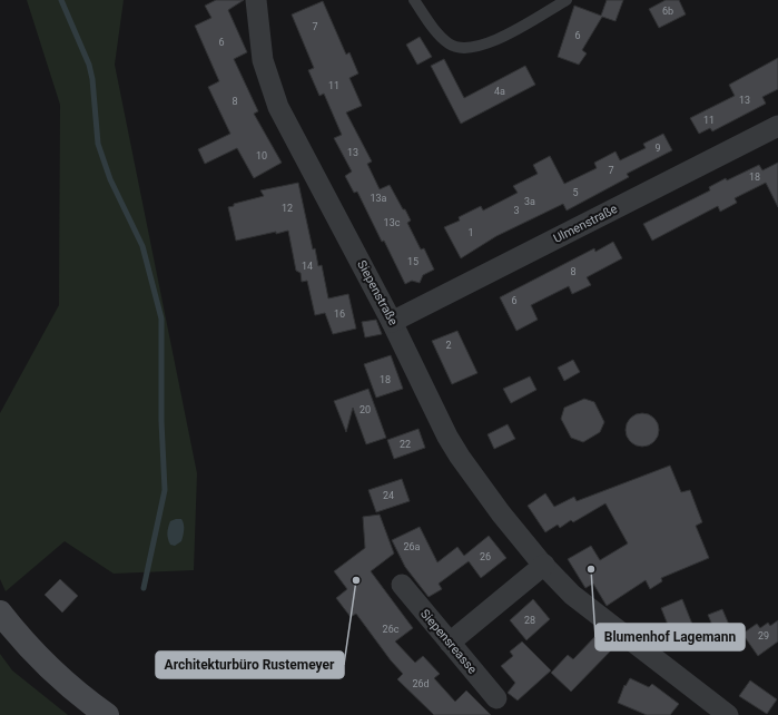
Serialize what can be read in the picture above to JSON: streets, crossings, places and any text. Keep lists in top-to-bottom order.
{
  "streets": {
    "street": ["Ulmenstraße", "Siepenstraße", "Siepensreasse"]
  },
  "crossings": [
    ["Ulmenstraße", "Siepenstraße"]
  ],
  "places": ["Blumenhof Lagemann", "Architekturbüro Rustemeyer"],
  "house_numbers": [
    "6b",
    "7",
    "6",
    "6",
    "11",
    "4a",
    "13",
    "8",
    "11",
    "9",
    "13",
    "10",
    "7",
    "18",
    "5",
    "13a",
    "3a",
    "12",
    "3",
    "13c",
    "1",
    "15",
    "14",
    "8",
    "6",
    "16",
    "2",
    "18",
    "20",
    "22",
    "24",
    "26a",
    "26",
    "28",
    "26c",
    "29",
    "26d"
  ]
}
